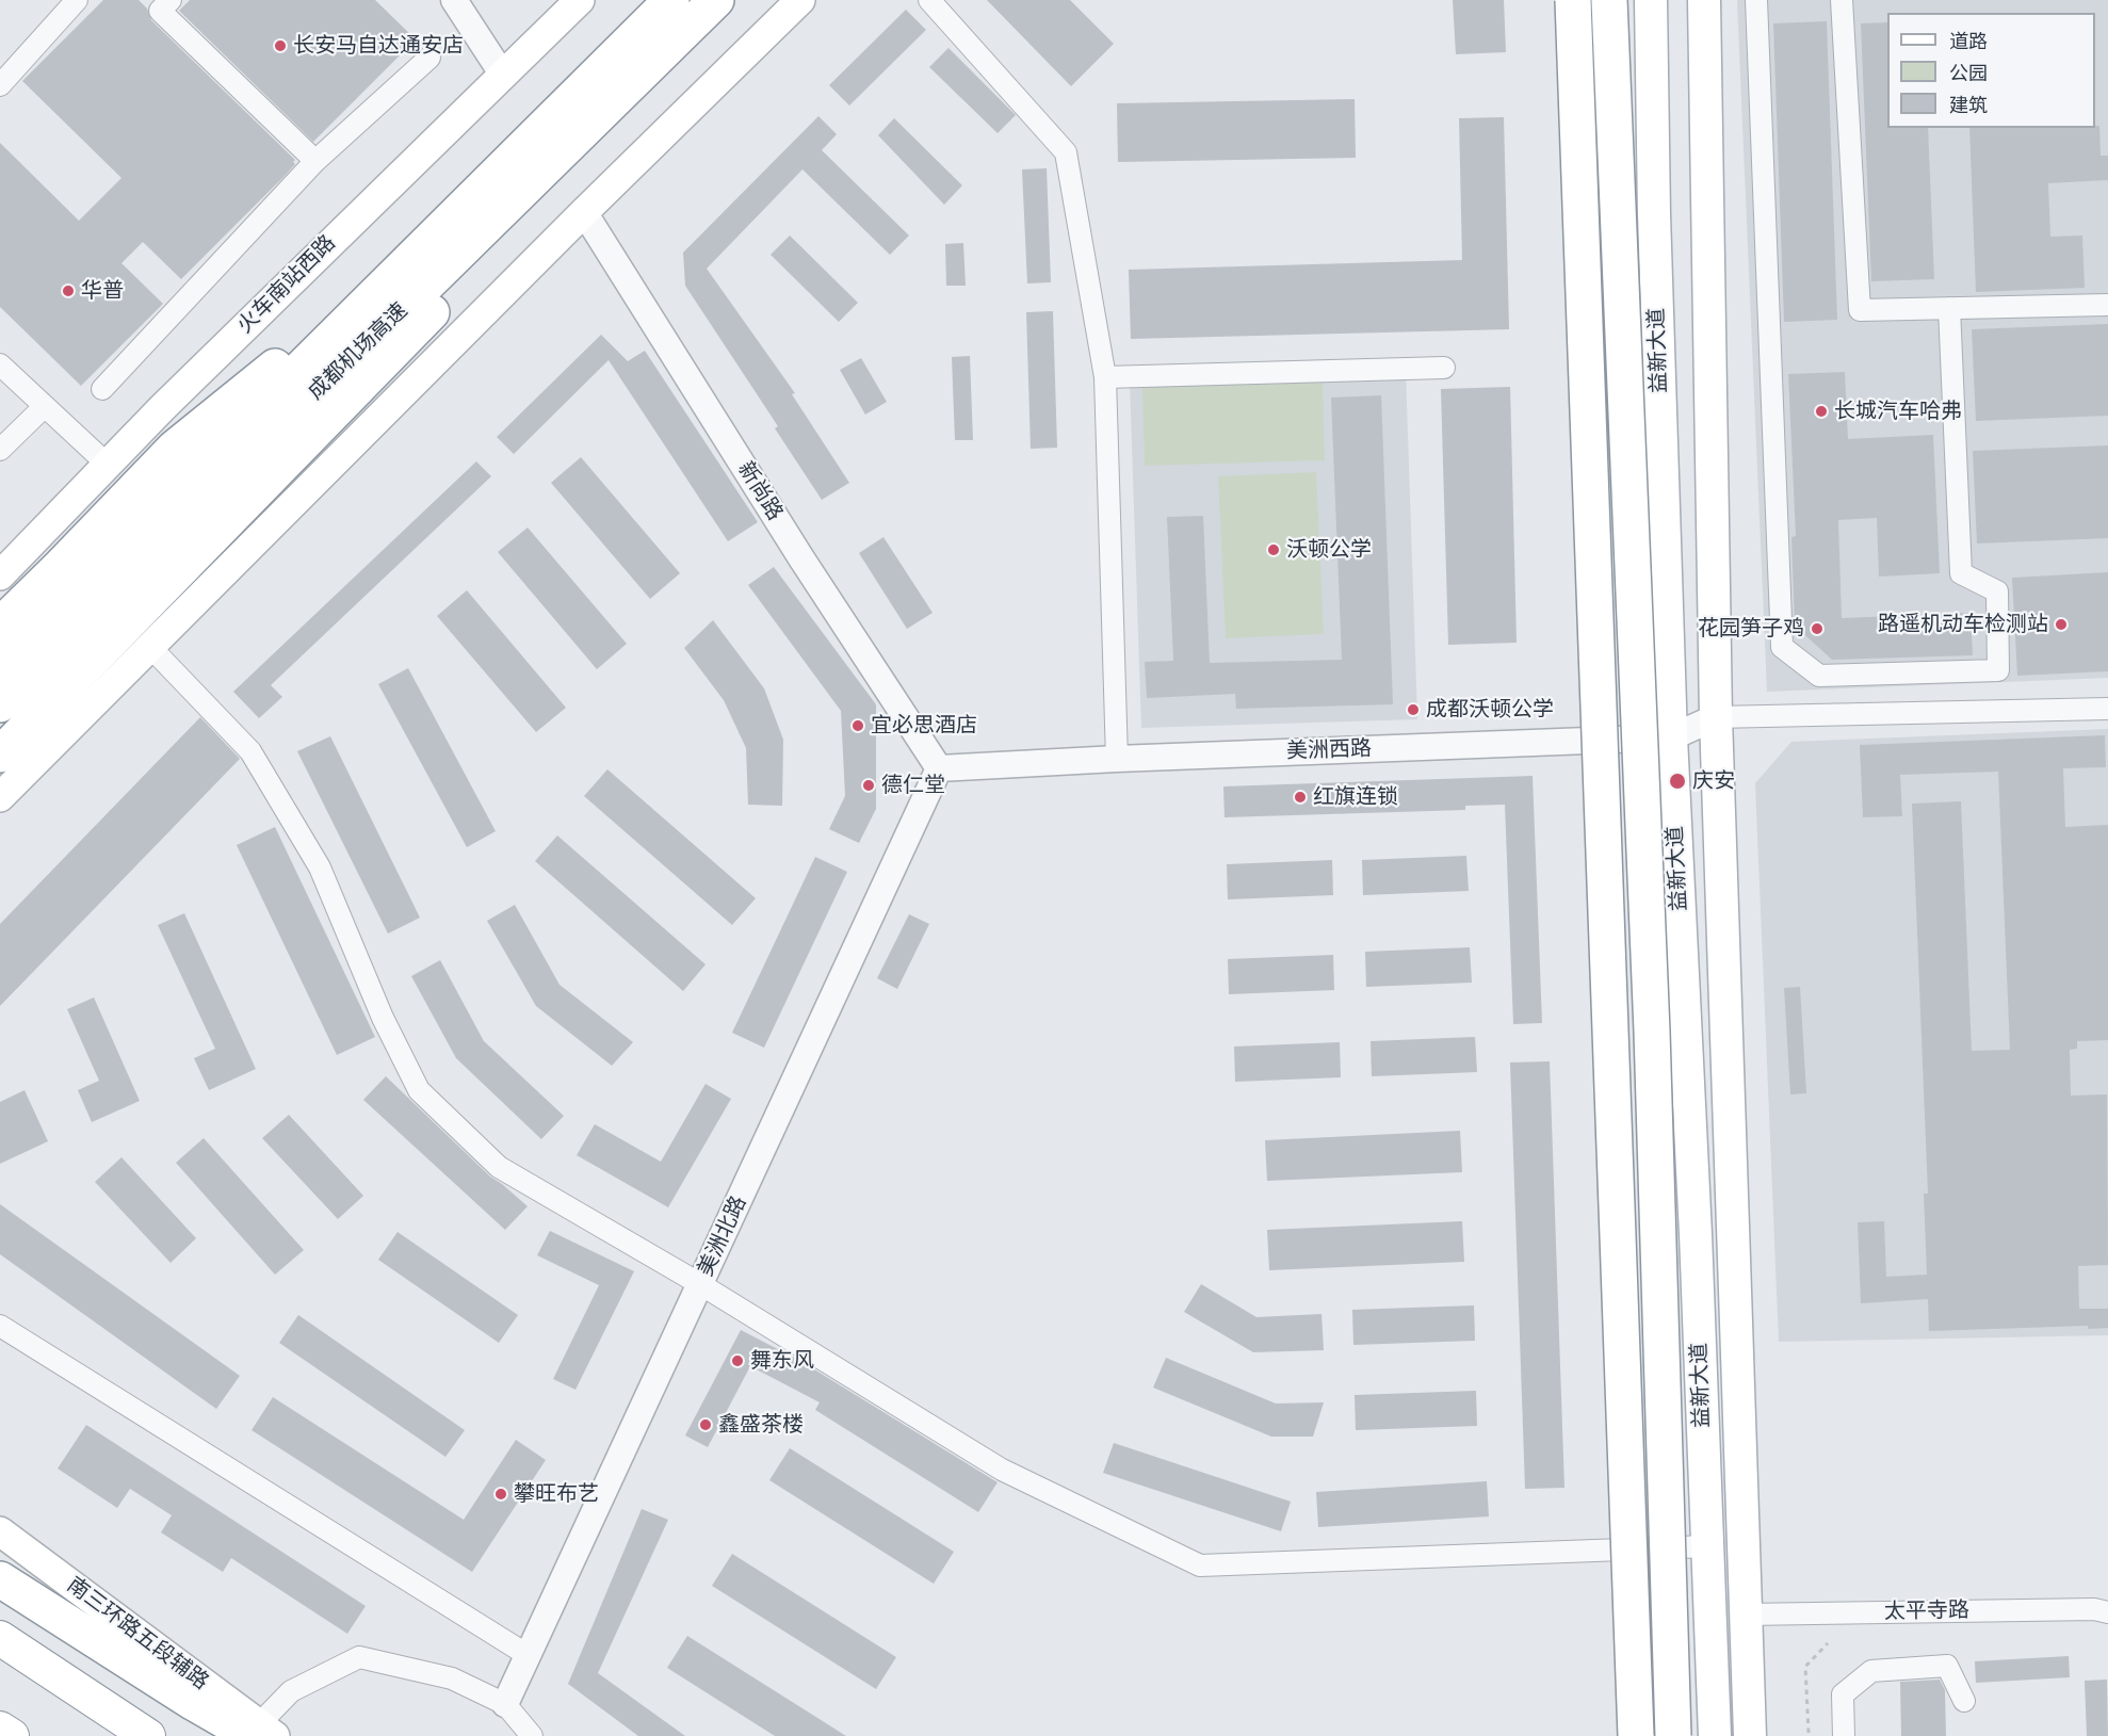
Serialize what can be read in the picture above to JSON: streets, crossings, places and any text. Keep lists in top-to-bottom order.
{
  "streets": {
    "highway": ["成都机场高速"],
    "main road": ["火车南站西路", "益新大道", "南三环路五段辅路"],
    "street": [
      "新尚路",
      "美洲西路",
      "美洲北路",
      "太平寺路"
    ]
  },
  "crossings": [
    ["益新大道", "美洲西路"],
    ["益新大道", "太平寺路"],
    ["新尚路", "美洲西路"],
    ["新尚路", "美洲北路"],
    ["美洲西路", "美洲北路"]
  ],
  "places": [
    "长安马自达通安店",
    "华普",
    "长城汽车哈弗",
    "沃顿公学",
    "路遥机动车检测站",
    "花园笋子鸡",
    "成都沃顿公学",
    "宜必思酒店",
    "庆安",
    "德仁堂",
    "红旗连锁",
    "舞东风",
    "鑫盛茶楼",
    "攀旺布艺"
  ],
  "legend": ["道路", "公园", "建筑"]
}
